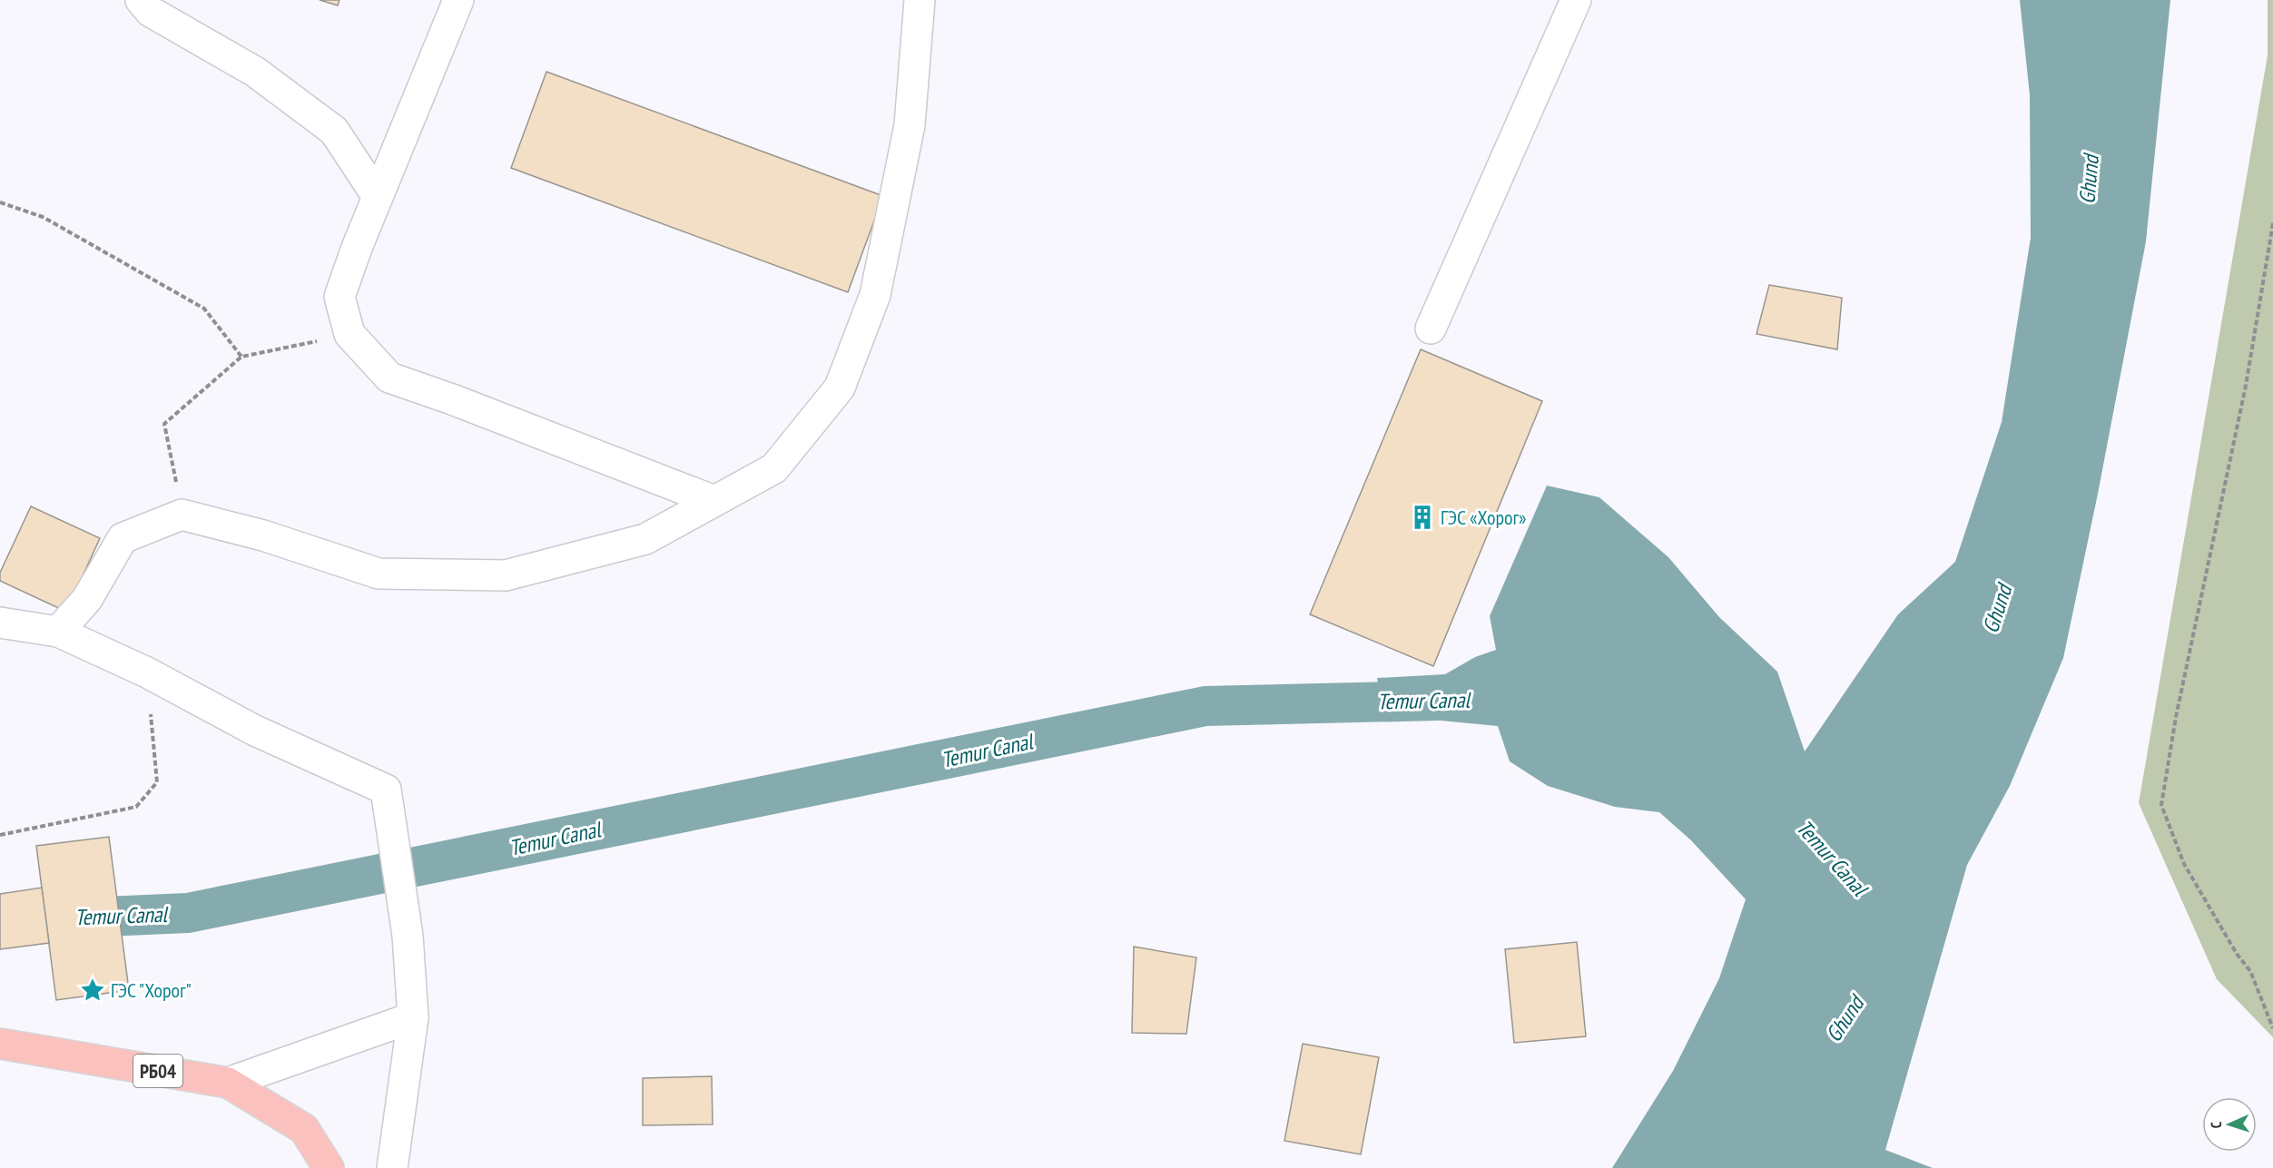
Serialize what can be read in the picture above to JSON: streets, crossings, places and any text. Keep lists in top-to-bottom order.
{
  "streets": {
    "main road": ["РБ04"]
  },
  "water": ["Ghund", "Temur Canal"],
  "places": {
    "building": ["ГЭС «Хорог»"],
    "place": ["ГЭС \"Хорог\""]
  },
  "north": "left"
}
